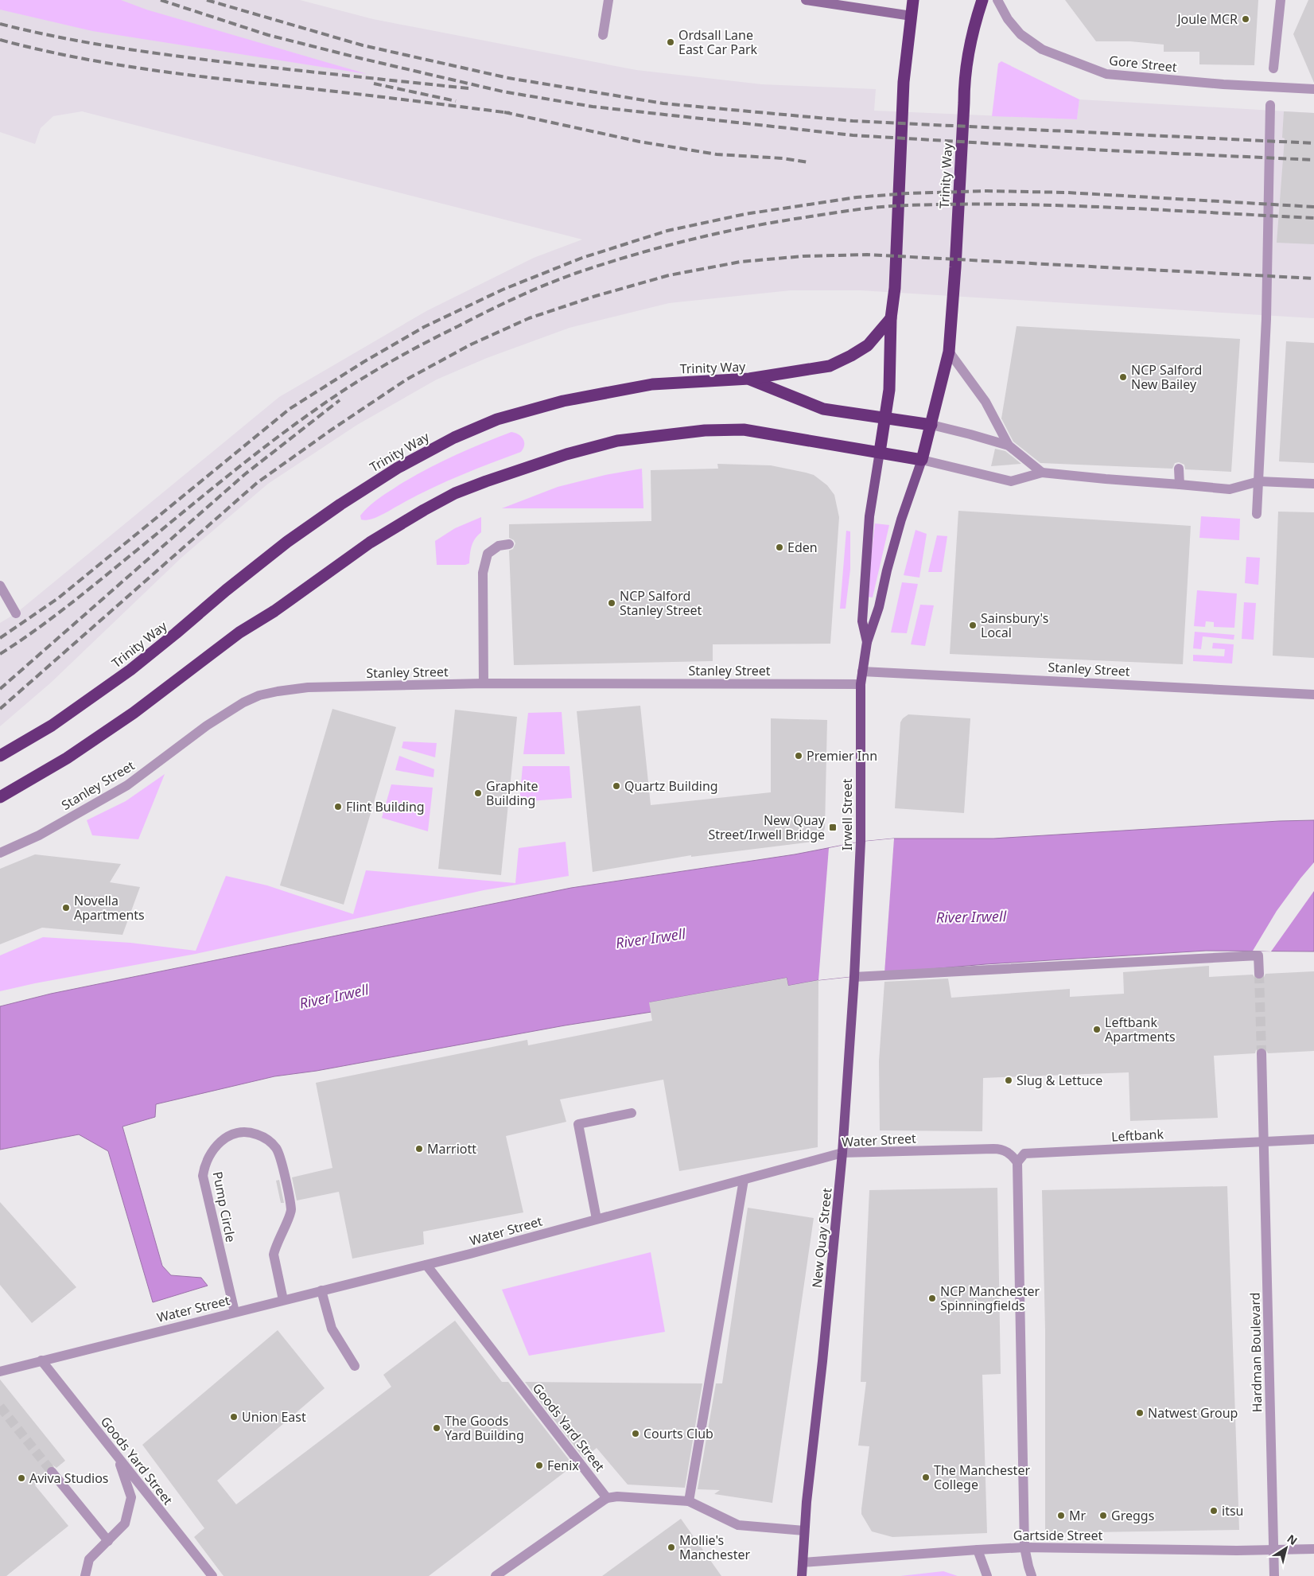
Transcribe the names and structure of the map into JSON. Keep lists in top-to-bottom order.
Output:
{
  "streets": {
    "highway": ["Trinity Way"],
    "main road": ["Irwell Street", "New Quay Street"],
    "street": [
      "Gore Street",
      "Stanley Street",
      "Leftbank",
      "Water Street",
      "Pump Circle",
      "Hardman Boulevard",
      "Goods Yard Street",
      "Gartside Street"
    ]
  },
  "crossings": [
    ["Trinity Way", "Irwell Street"],
    ["Stanley Street", "Irwell Street"],
    ["Irwell Street", "New Quay Street"],
    ["Leftbank", "Water Street"],
    ["Leftbank", "Hardman Boulevard"],
    ["Water Street", "Pump Circle"],
    ["Water Street", "New Quay Street"],
    ["Water Street", "Goods Yard Street"],
    ["New Quay Street", "Gartside Street"],
    ["Hardman Boulevard", "Gartside Street"]
  ],
  "water": ["River Irwell"],
  "places": {
    "other": [
      "Joule MCR",
      "Ordsall Lane East Car Park",
      "NCP Salford New Bailey",
      "Eden",
      "NCP Salford Stanley Street",
      "Sainsbury's Local",
      "Premier Inn",
      "Quartz Building",
      "Graphite Building",
      "Flint Building",
      "Novella Apartments",
      "Leftbank Apartments",
      "Slug & Lettuce",
      "Marriott",
      "NCP Manchester Spinningfields",
      "Natwest Group",
      "Union East",
      "The Goods Yard Building",
      "Courts Club",
      "Fenix",
      "The Manchester College",
      "Aviva Studios",
      "itsu",
      "Mr",
      "Greggs",
      "Mollie's Manchester"
    ],
    "transit": ["New Quay Street/Irwell Bridge"]
  },
  "north": "top right"
}
